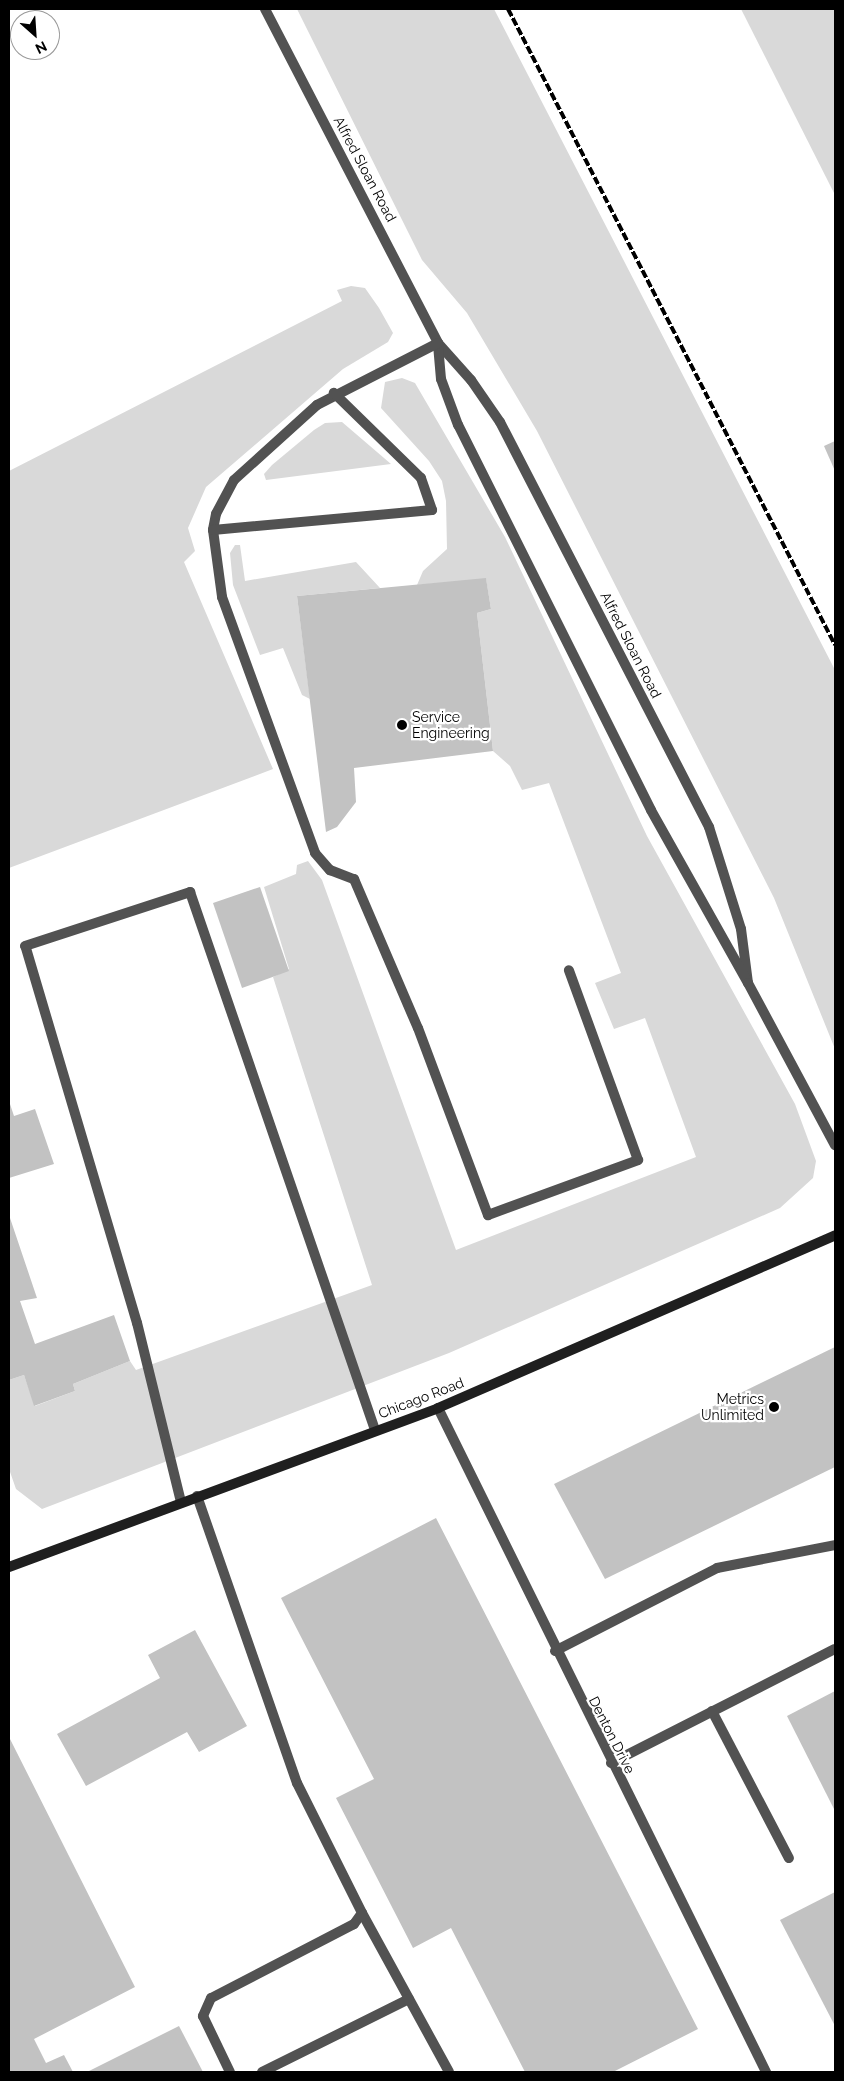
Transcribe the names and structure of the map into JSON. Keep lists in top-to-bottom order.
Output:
{
  "streets": {
    "main road": ["Chicago Road"],
    "street": ["Alfred Sloan Road", "Denton Drive"]
  },
  "crossings": [
    ["Chicago Road", "Denton Drive"]
  ],
  "places": ["Service Engineering", "Metrics Unlimited"],
  "north": "bottom right"
}
